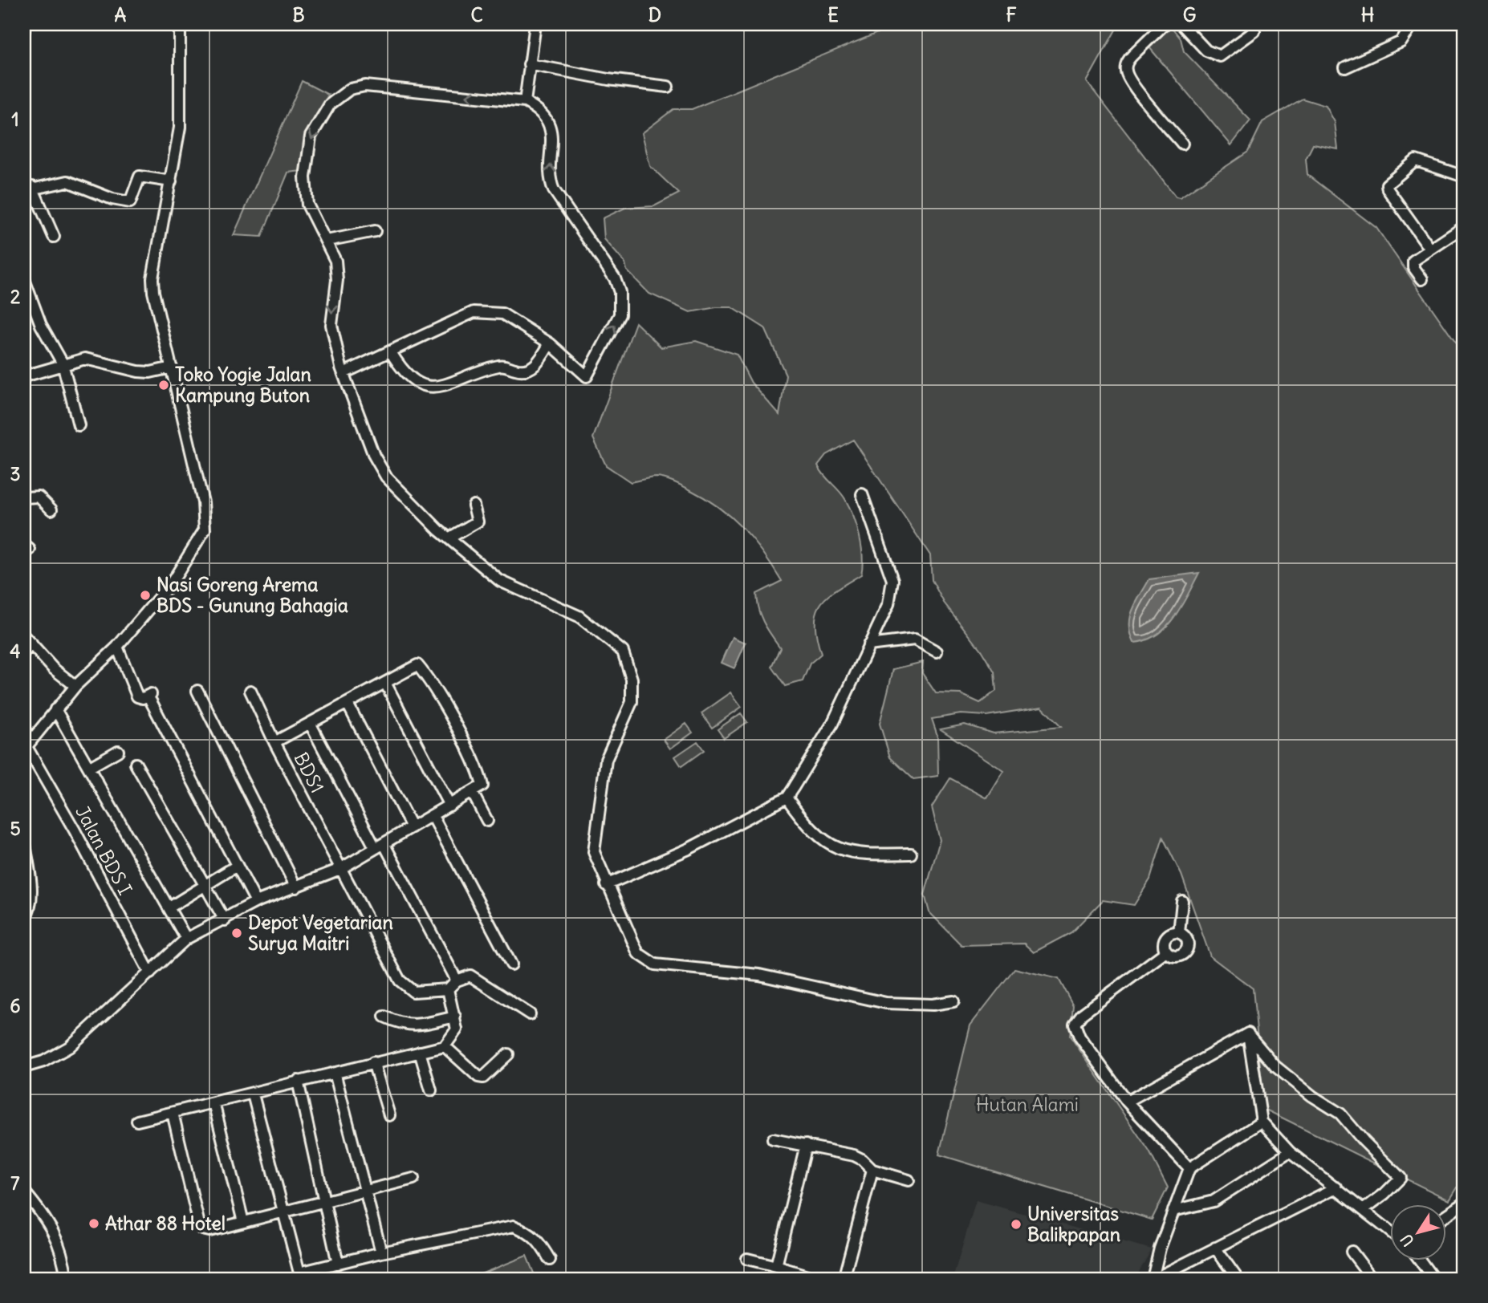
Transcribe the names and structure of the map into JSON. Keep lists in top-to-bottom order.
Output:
{
  "streets": {
    "street": ["BDS1", "Jalan BDS I"]
  },
  "parks": ["Hutan Alami"],
  "places": [
    "Toko Yogie Jalan Kampung Buton",
    "Nasi Goreng Arema BDS - Gunung Bahagia",
    "Depot Vegetarian Surya Maitri",
    "Athar 88 Hotel",
    "Universitas Balikpapan"
  ],
  "north": "bottom left",
  "grid": {
    "columns": [
      "A",
      "B",
      "C",
      "D",
      "E",
      "F",
      "G",
      "H"
    ],
    "rows": [
      "1",
      "2",
      "3",
      "4",
      "5",
      "6",
      "7"
    ]
  }
}
